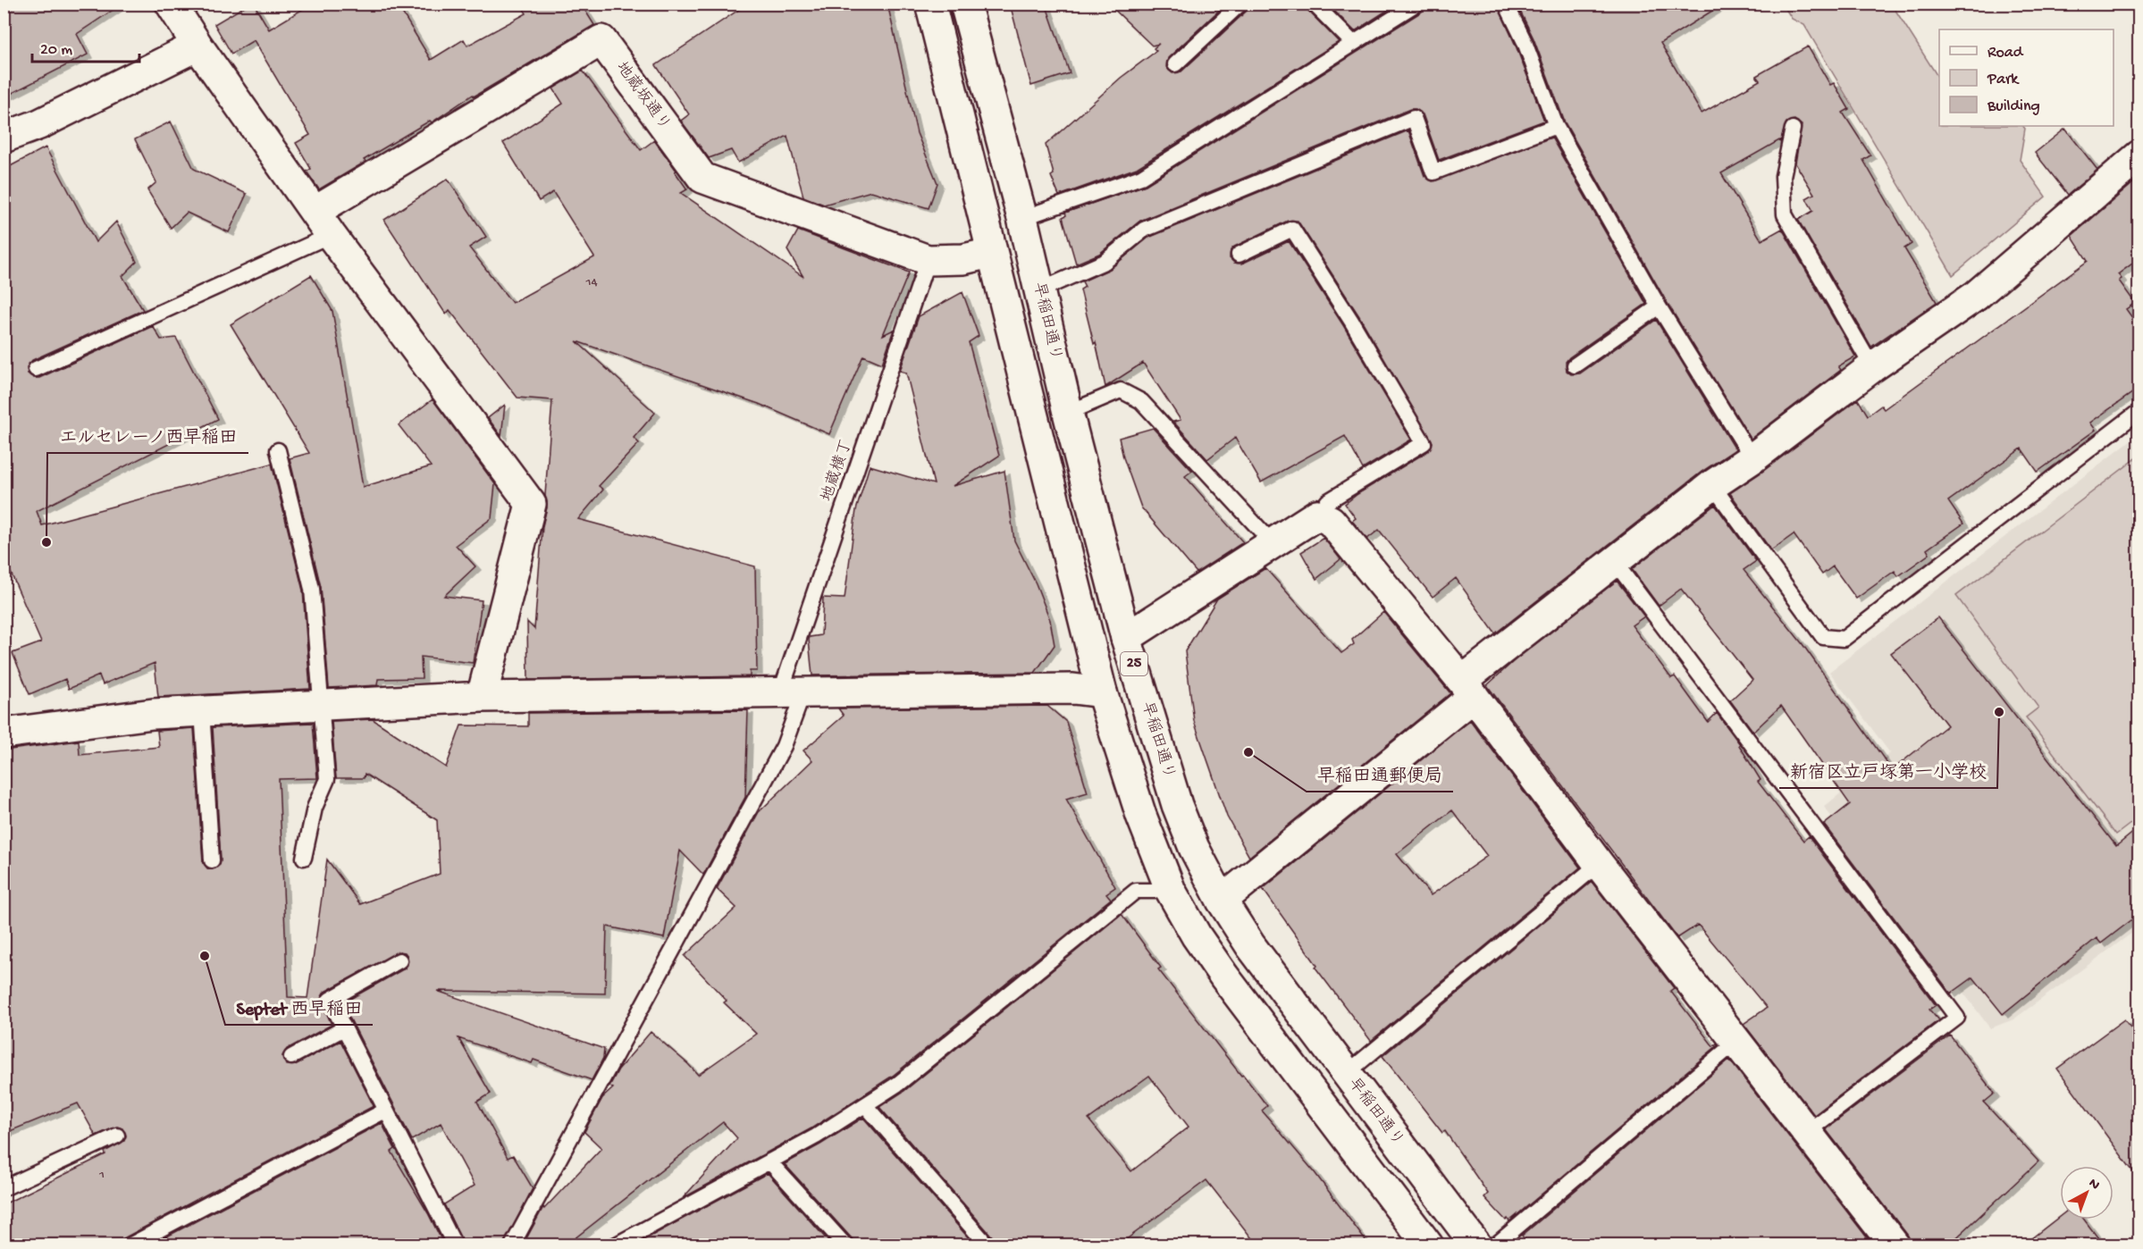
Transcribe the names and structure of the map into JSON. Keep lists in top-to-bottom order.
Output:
{
  "streets": {
    "street": ["地蔵坂通り", "早稲田通り", "25"],
    "lane": ["地蔵横丁"]
  },
  "crossings": [
    ["地蔵坂通り", "地蔵横丁"],
    ["地蔵坂通り", "25"]
  ],
  "places": [
    "エルセレーノ西早稲田",
    "新宿区立戸塚第一小学校",
    "早稲田通郵便局",
    "Septet 西早稲田"
  ],
  "house_numbers": ["14", "1"],
  "legend": ["Road", "Park", "Building"],
  "scale_bar": "20 m",
  "north": "top right"
}
